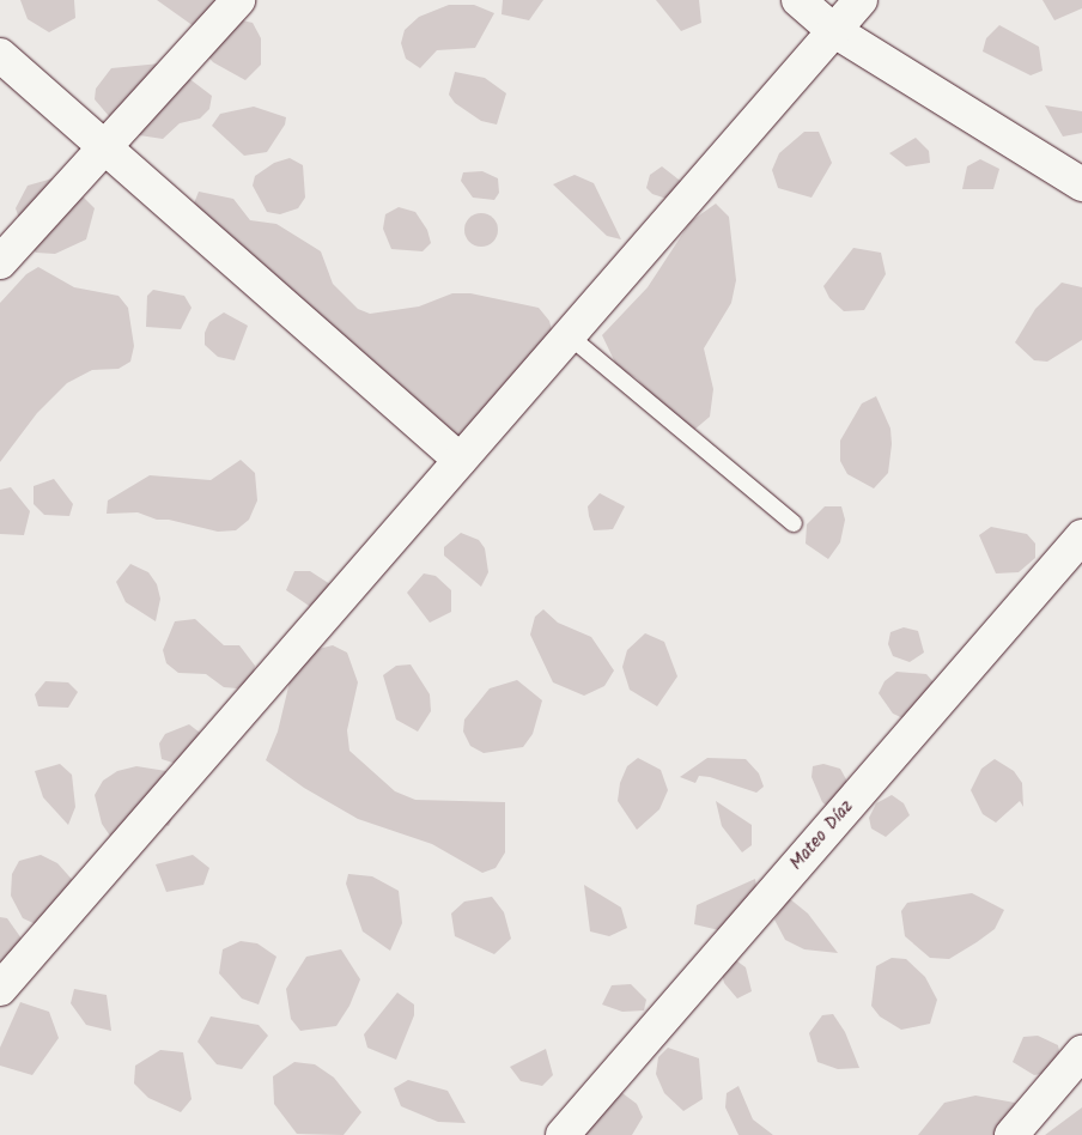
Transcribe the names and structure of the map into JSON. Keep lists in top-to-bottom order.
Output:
{
  "streets": {
    "street": ["Mateo Díaz"]
  }
}
